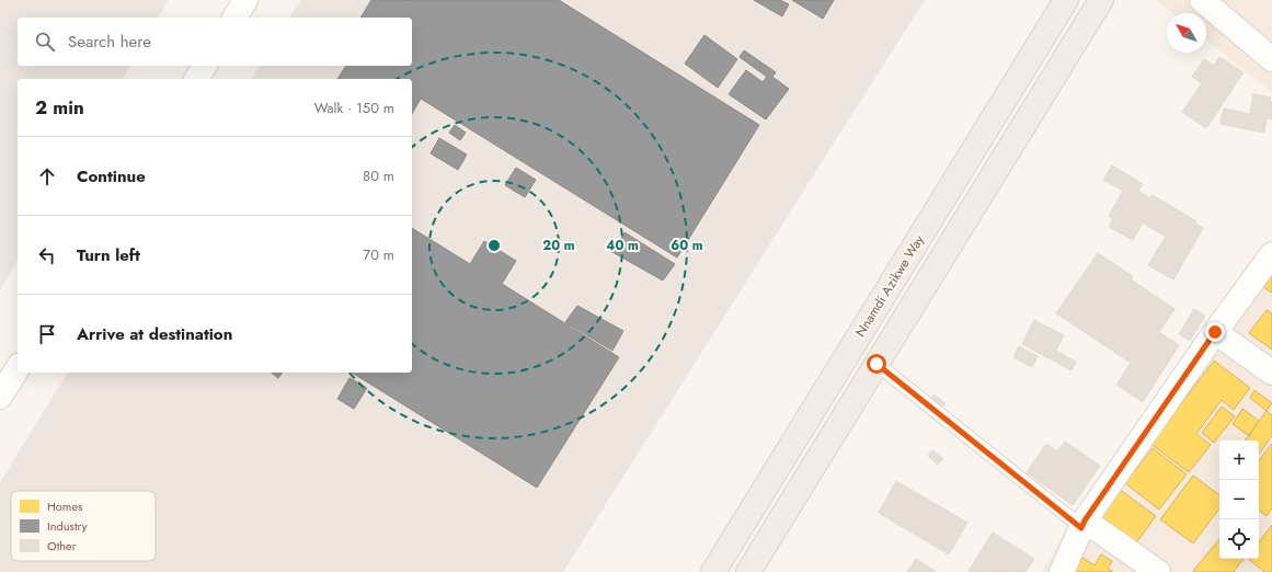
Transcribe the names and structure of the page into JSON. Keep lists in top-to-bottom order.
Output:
{
  "streets": {
    "highway": ["Nnamdi Azikwe Way"]
  },
  "legend": ["Homes", "Industry", "Other"],
  "north": "top left",
  "page": {
    "search": "Search here",
    "heading": ["2 min", "Walk · 150 m"],
    "list": [
      ["Continue", "80 m"],
      ["Turn left", "70 m"],
      "Arrive at destination"
    ],
    "map_buttons": ["+", "−"]
  },
  "rings": ["20 m", "40 m", "60 m"]
}
